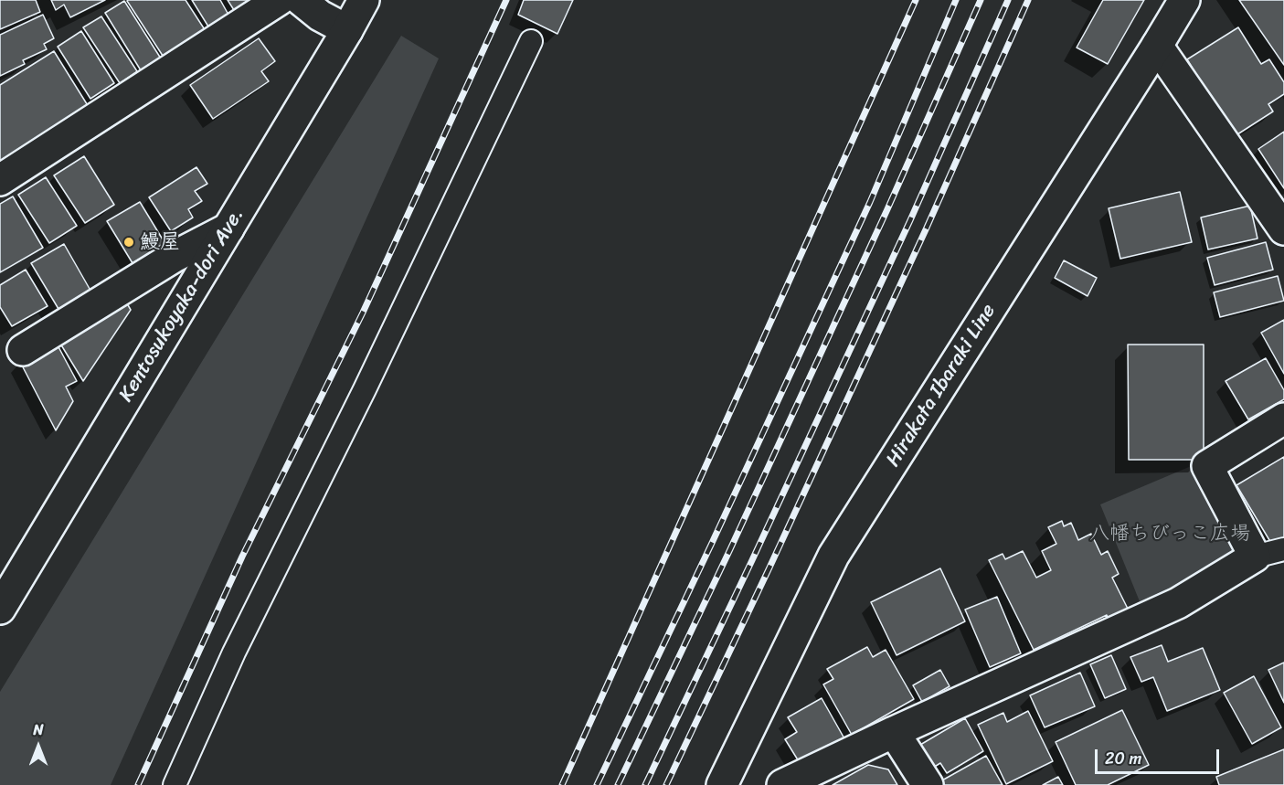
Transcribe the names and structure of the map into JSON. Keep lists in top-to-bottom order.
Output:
{
  "streets": {
    "street": ["Kentosukoyaka-dori Ave.", "Hirakata Ibaraki Line"]
  },
  "parks": ["八幡ちびっこ広場"],
  "places": ["鰻屋"],
  "scale_bar": "20 m",
  "north": "top"
}
